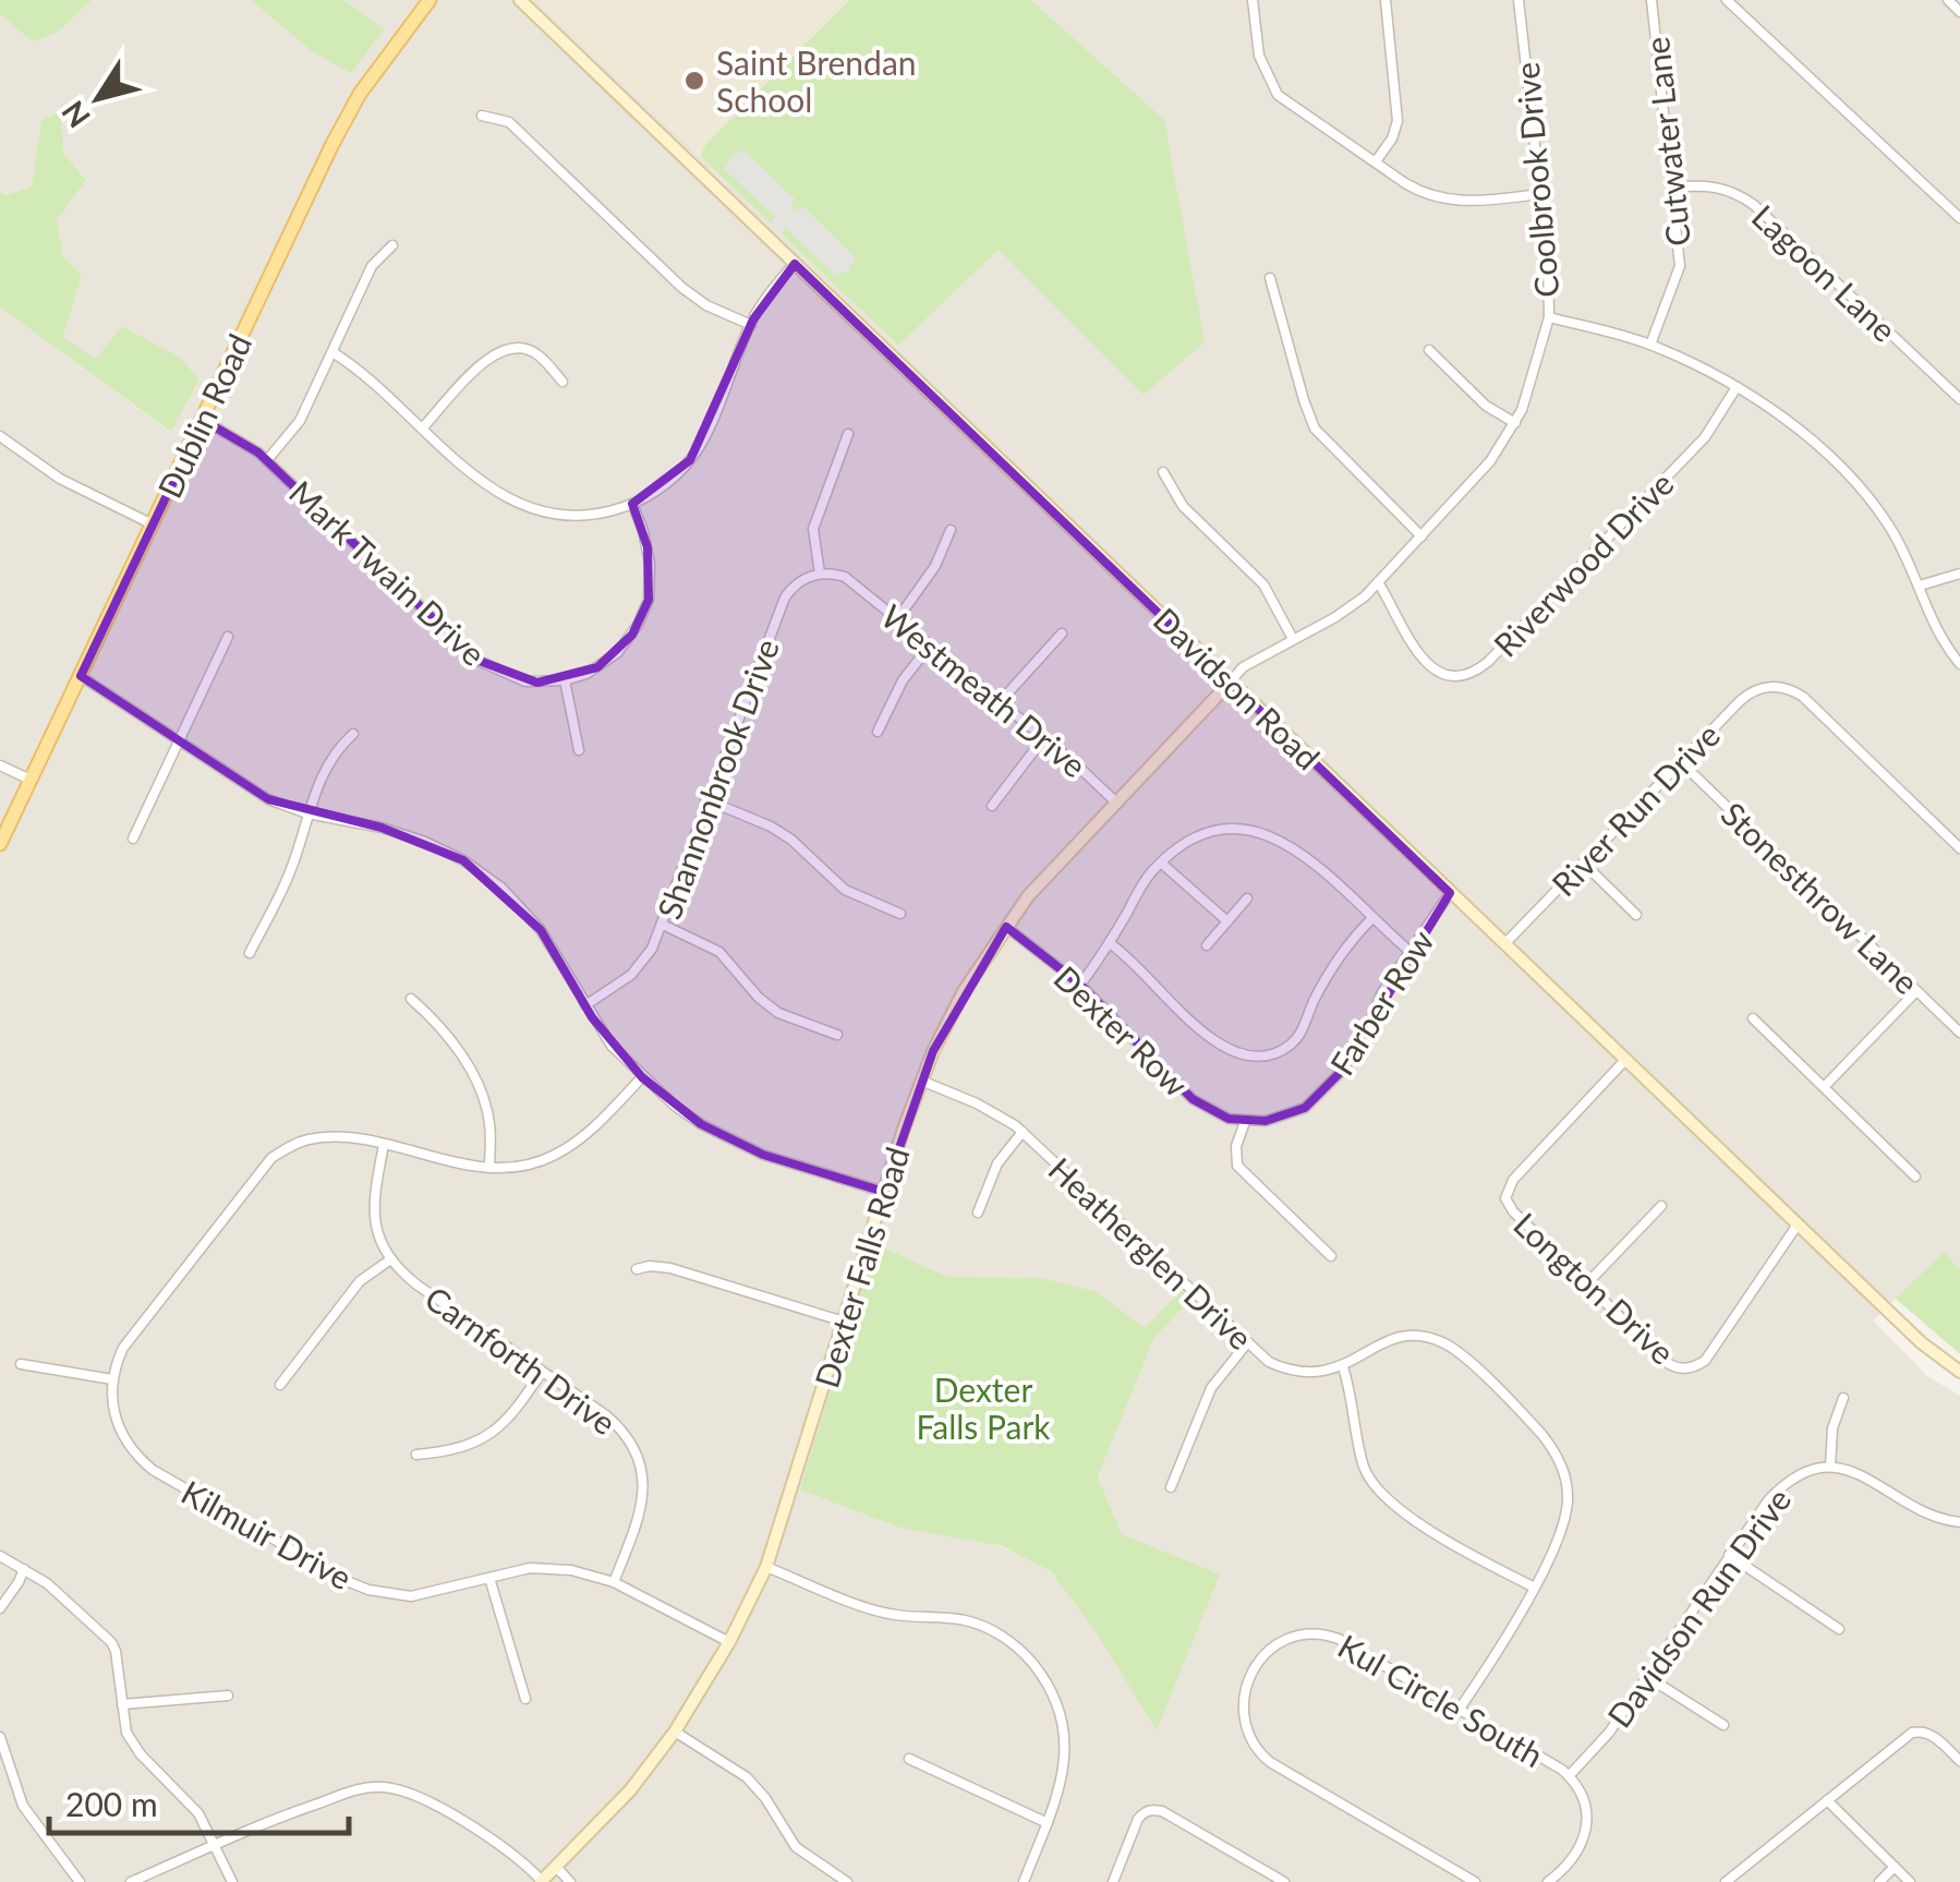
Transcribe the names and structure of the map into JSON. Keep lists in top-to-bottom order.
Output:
{
  "streets": {
    "main road": ["Dublin Road", "Davidson Road", "Dexter Falls Road"],
    "street": [
      "Cutwater Lane",
      "Coolbrook Drive",
      "Lagoon Lane",
      "Riverwood Drive",
      "Mark Twain Drive",
      "Westmeath Drive",
      "Shannonbrook Drive",
      "River Run Drive",
      "Stonesthrow Lane",
      "Farber Row",
      "Dexter Row",
      "Heatherglen Drive",
      "Longton Drive",
      "Carnforth Drive",
      "Kilmuir Drive",
      "Davidson Run Drive",
      "Kul Circle South"
    ]
  },
  "crossings": [
    ["Cutwater Lane", "Lagoon Lane"],
    ["Coolbrook Drive", "Riverwood Drive"],
    ["Coolbrook Drive", "Davidson Road"],
    ["Coolbrook Drive", "Dexter Falls Road"],
    ["Dublin Road", "Mark Twain Drive"],
    ["Davidson Road", "River Run Drive"],
    ["Davidson Road", "Farber Row"],
    ["Davidson Road", "Dexter Falls Road"],
    ["Davidson Road", "Longton Drive"],
    ["Westmeath Drive", "Shannonbrook Drive"],
    ["Westmeath Drive", "Dexter Falls Road"],
    ["River Run Drive", "Stonesthrow Lane"],
    ["Farber Row", "Dexter Row"],
    ["Dexter Row", "Dexter Falls Road"],
    ["Heatherglen Drive", "Dexter Falls Road"],
    ["Dexter Falls Road", "Kilmuir Drive"],
    ["Carnforth Drive", "Kilmuir Drive"],
    ["Davidson Run Drive", "Kul Circle South"]
  ],
  "parks": ["Dexter Falls Park"],
  "places": ["Saint Brendan School"],
  "scale_bar": "200 m",
  "north": "bottom left"
}
